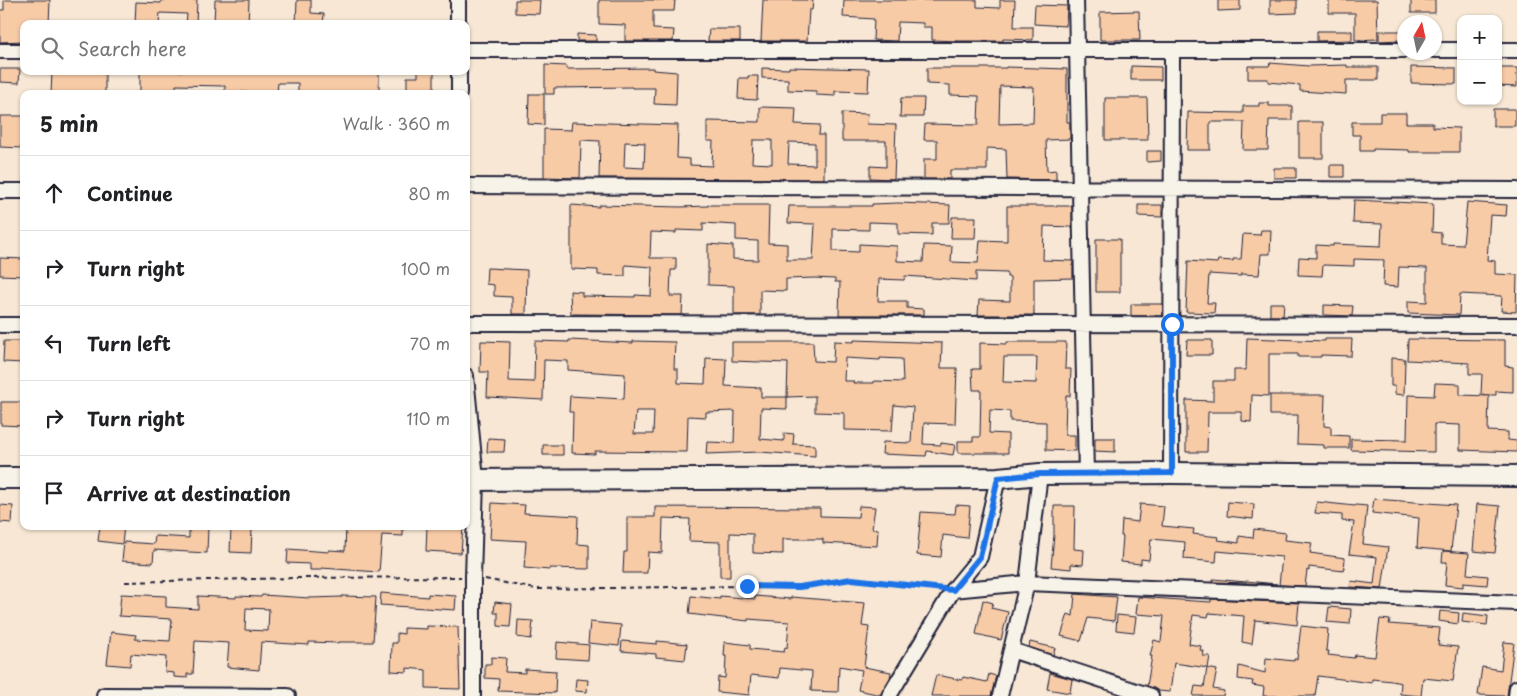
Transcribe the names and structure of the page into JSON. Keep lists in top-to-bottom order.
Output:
{
  "north": "top",
  "page": {
    "map_buttons": ["+", "−"],
    "search": "Search here",
    "heading": ["5 min", "Walk · 360 m"],
    "list": [
      ["Continue", "80 m"],
      ["Turn right", "100 m"],
      ["Turn left", "70 m"],
      ["Turn right", "110 m"],
      "Arrive at destination"
    ]
  }
}
